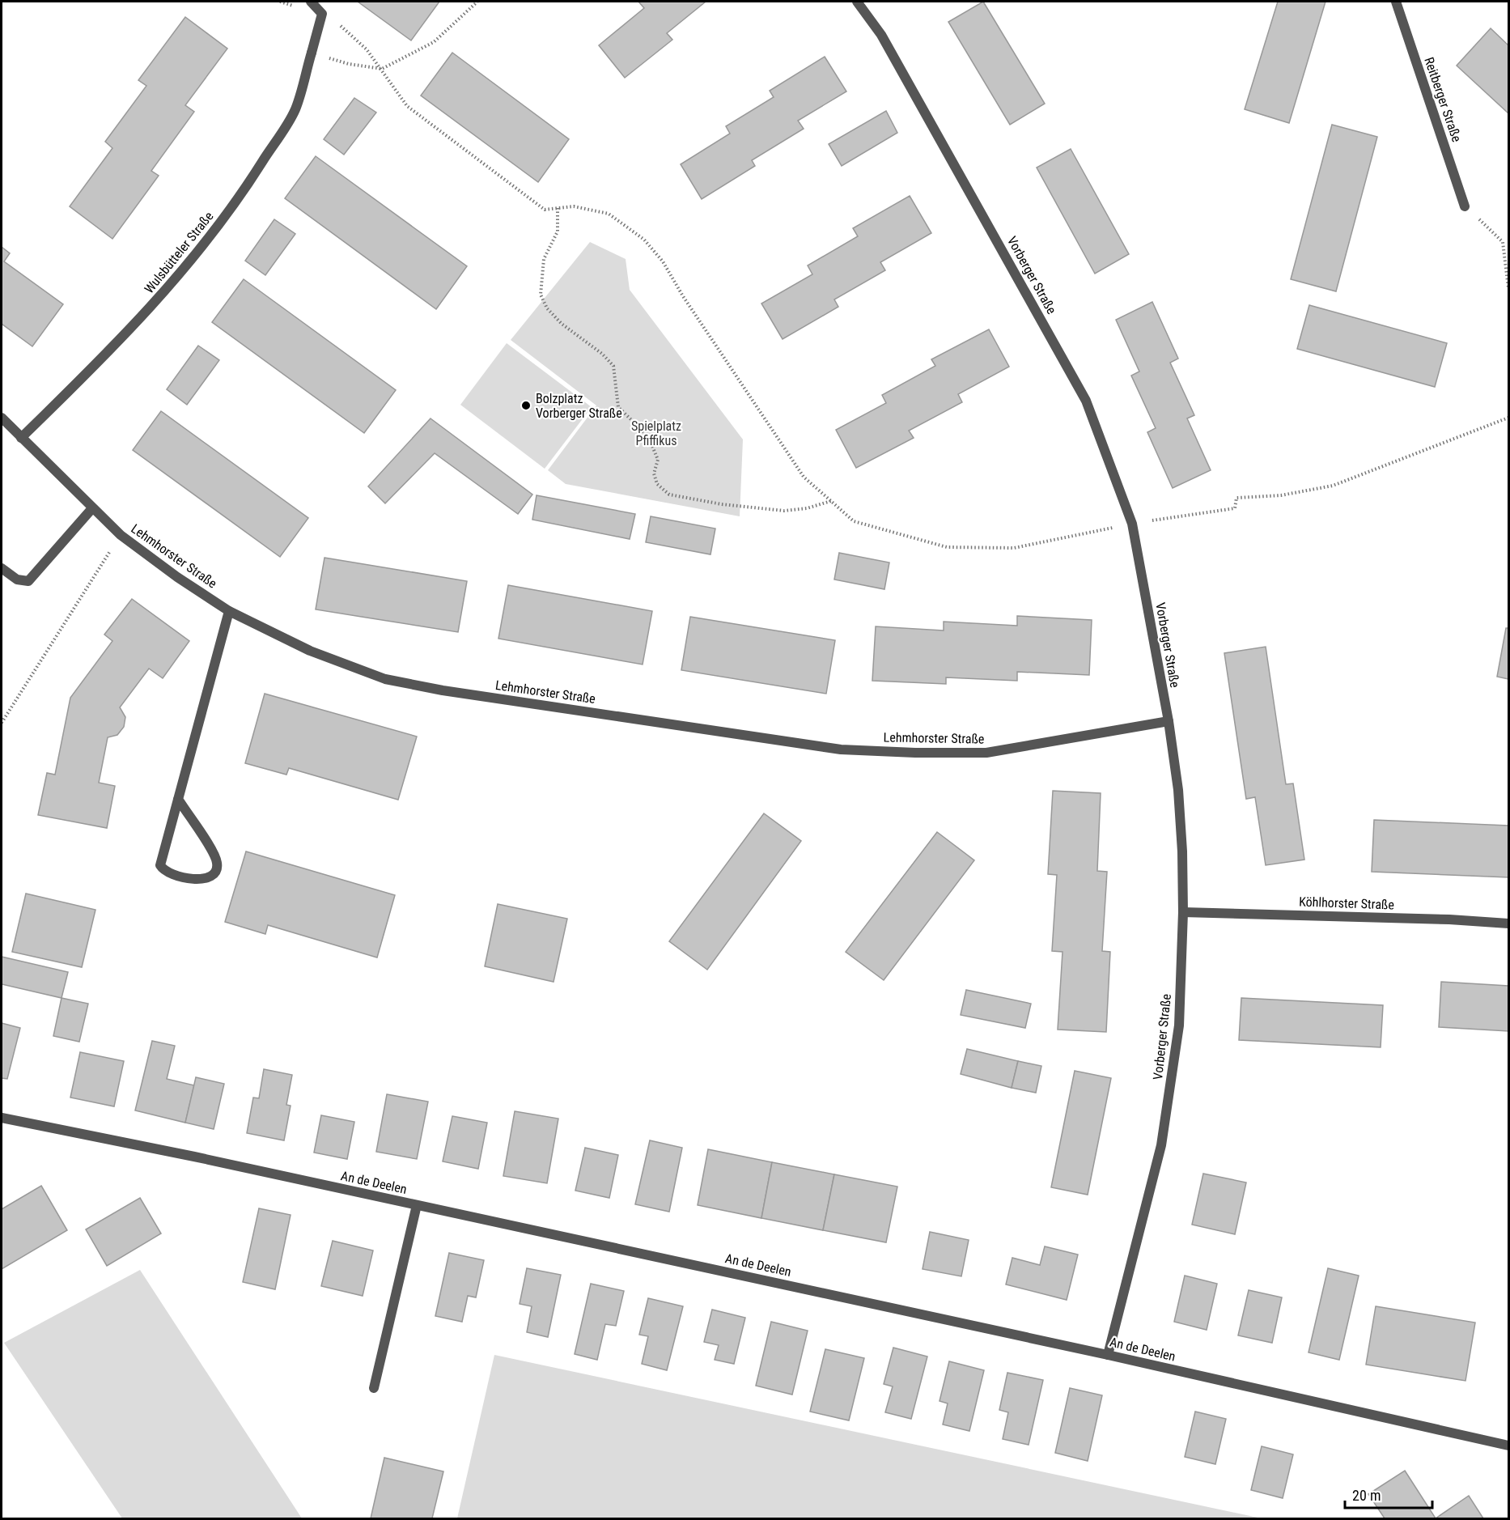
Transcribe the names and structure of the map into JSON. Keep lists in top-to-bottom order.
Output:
{
  "streets": {
    "street": [
      "Reitberger Straße",
      "Wulsbütteler Straße",
      "Vorberger Straße",
      "Lehmhorster Straße",
      "Köhlhorster Straße",
      "An de Deelen"
    ]
  },
  "crossings": [
    ["Wulsbütteler Straße", "Lehmhorster Straße"],
    ["Vorberger Straße", "Lehmhorster Straße"],
    ["Vorberger Straße", "Köhlhorster Straße"],
    ["Vorberger Straße", "An de Deelen"]
  ],
  "parks": ["Spielplatz Pfiffikus"],
  "places": ["Bolzplatz Vorberger Straße"],
  "scale_bar": "20 m"
}
